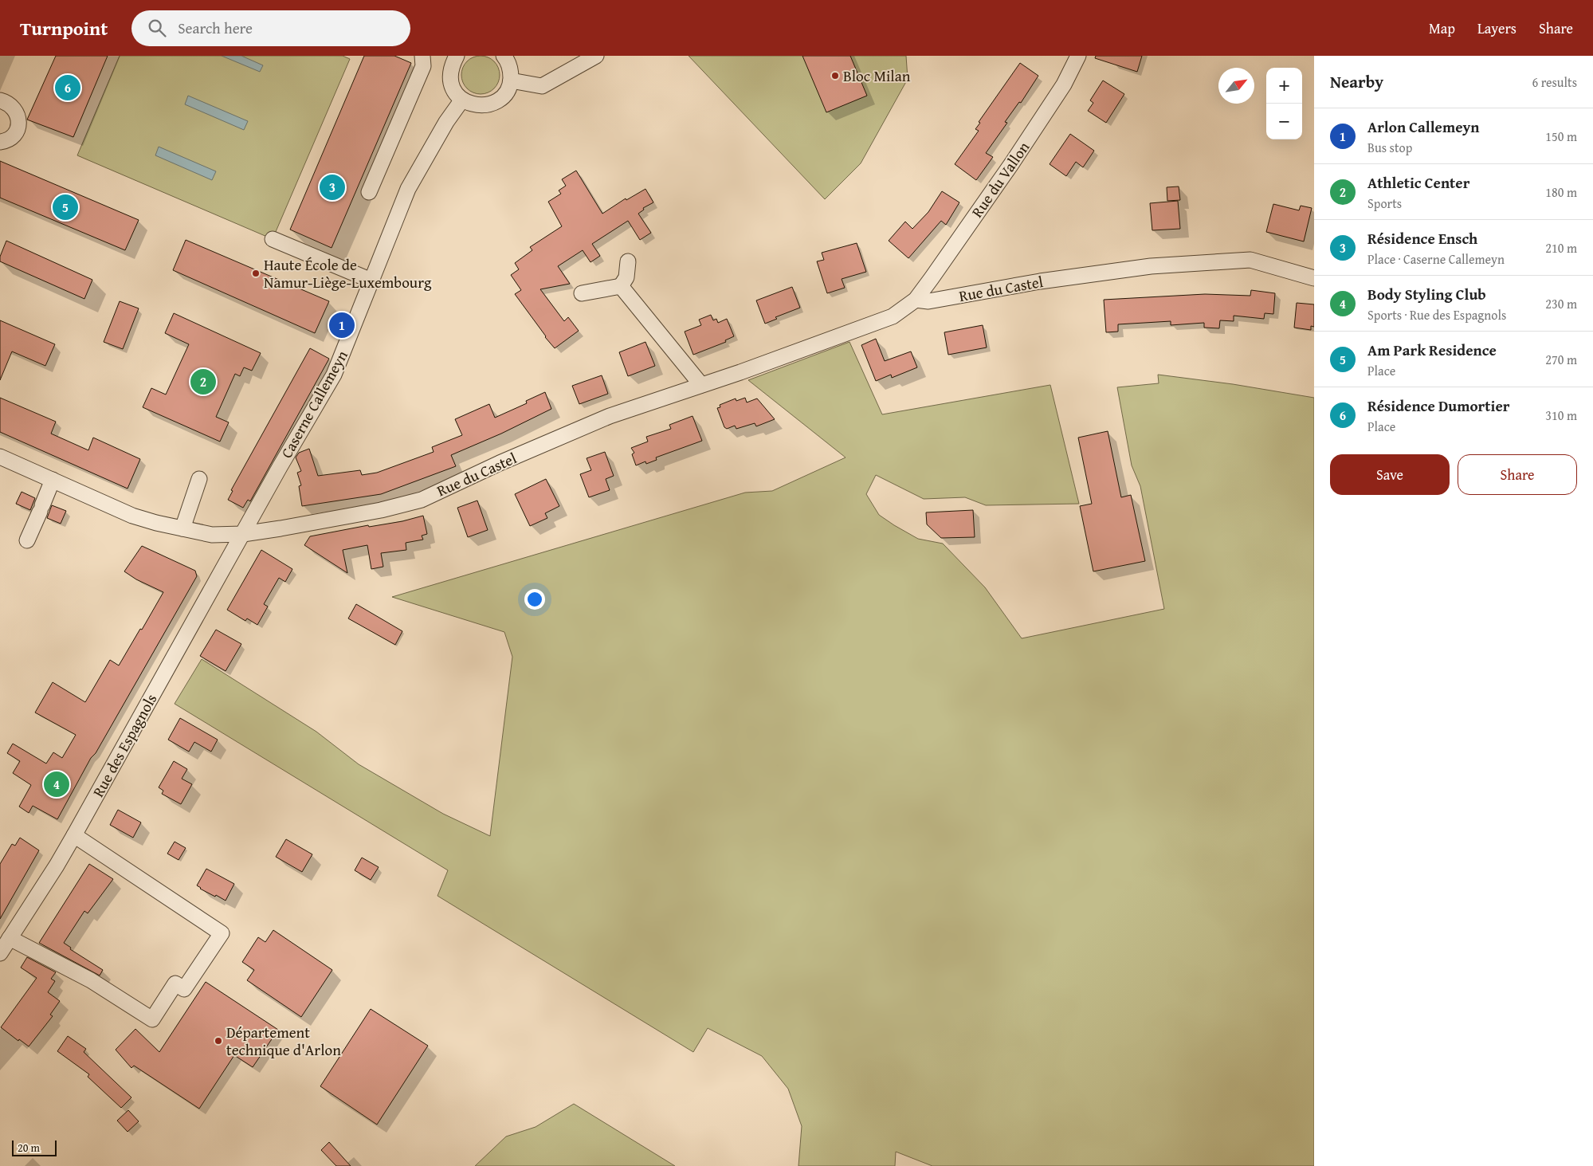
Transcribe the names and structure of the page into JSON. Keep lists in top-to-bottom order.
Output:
{
  "streets": {
    "street": [
      "Rue du Vallon",
      "Rue du Castel",
      "Caserne Callemeyn",
      "Rue des Espagnols"
    ]
  },
  "crossings": [
    ["Rue du Vallon", "Rue du Castel"],
    ["Rue du Castel", "Caserne Callemeyn"],
    ["Rue du Castel", "Rue des Espagnols"],
    ["Caserne Callemeyn", "Rue des Espagnols"]
  ],
  "places": ["Bloc Milan", "Haute École de Namur-Liège-Luxembourg", "Département technique d'Arlon"],
  "scale_bar": "20 m",
  "north": "top right",
  "page": {
    "header": "Turnpoint",
    "search": "Search here",
    "nav": ["Map", "Layers", "Share"],
    "heading": ["Nearby", "6 results"],
    "map_buttons": ["+", "−"],
    "pins": [
      "6",
      "3",
      "5",
      "1",
      "2",
      "4"
    ],
    "list": [
      {
        "mark": "1",
        "name": "Arlon Callemeyn",
        "note": "Bus stop",
        "value": "150 m"
      },
      {
        "mark": "2",
        "name": "Athletic Center",
        "note": "Sports",
        "value": "180 m"
      },
      {
        "mark": "3",
        "name": "Résidence Ensch",
        "note": "Place · Caserne Callemeyn",
        "value": "210 m"
      },
      {
        "mark": "4",
        "name": "Body Styling Club",
        "note": "Sports · Rue des Espagnols",
        "value": "230 m"
      },
      {
        "mark": "5",
        "name": "Am Park Residence",
        "note": "Place",
        "value": "270 m"
      },
      {
        "mark": "6",
        "name": "Résidence Dumortier",
        "note": "Place",
        "value": "310 m"
      }
    ],
    "buttons": ["Save", "Share"],
    "scale": "20 m"
  }
}
